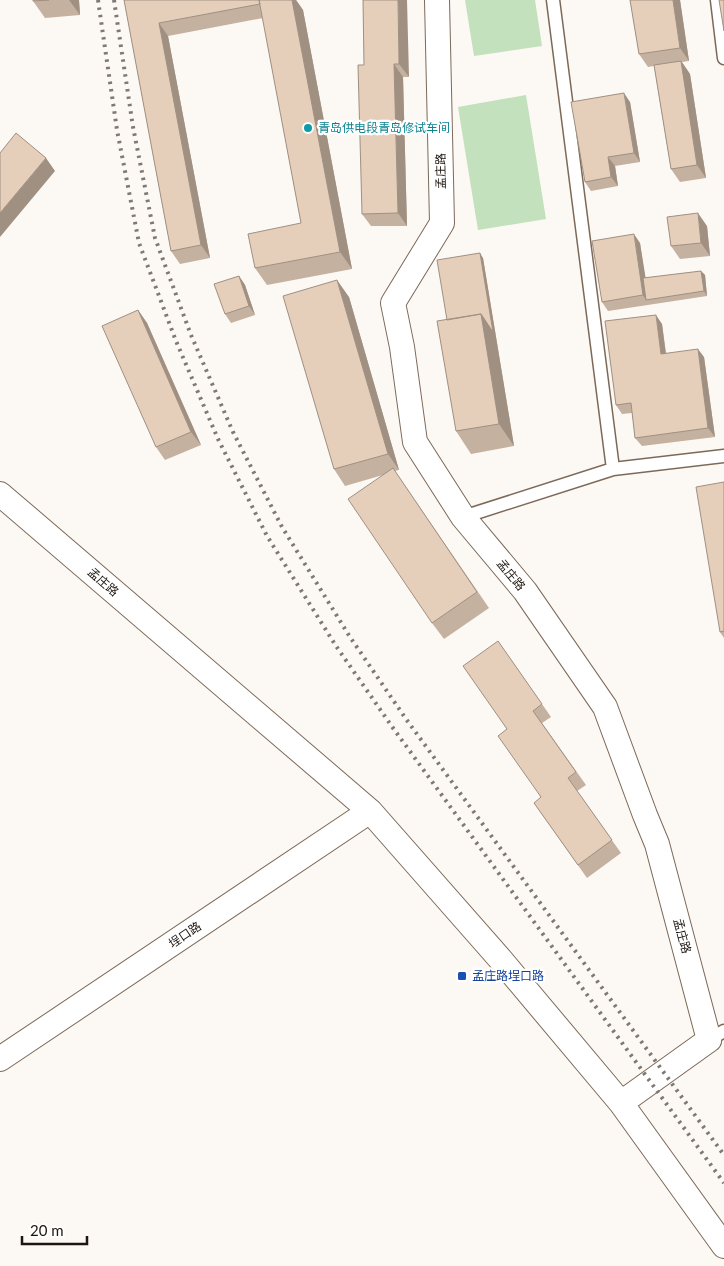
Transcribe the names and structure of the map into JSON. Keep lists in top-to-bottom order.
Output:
{
  "streets": {
    "street": ["孟庄路", "埕口路"]
  },
  "crossings": [
    ["孟庄路", "埕口路"]
  ],
  "places": {
    "other": ["青岛供电段青岛修试车间"],
    "transit": ["孟庄路埕口路"]
  },
  "scale_bar": "20 m"
}
